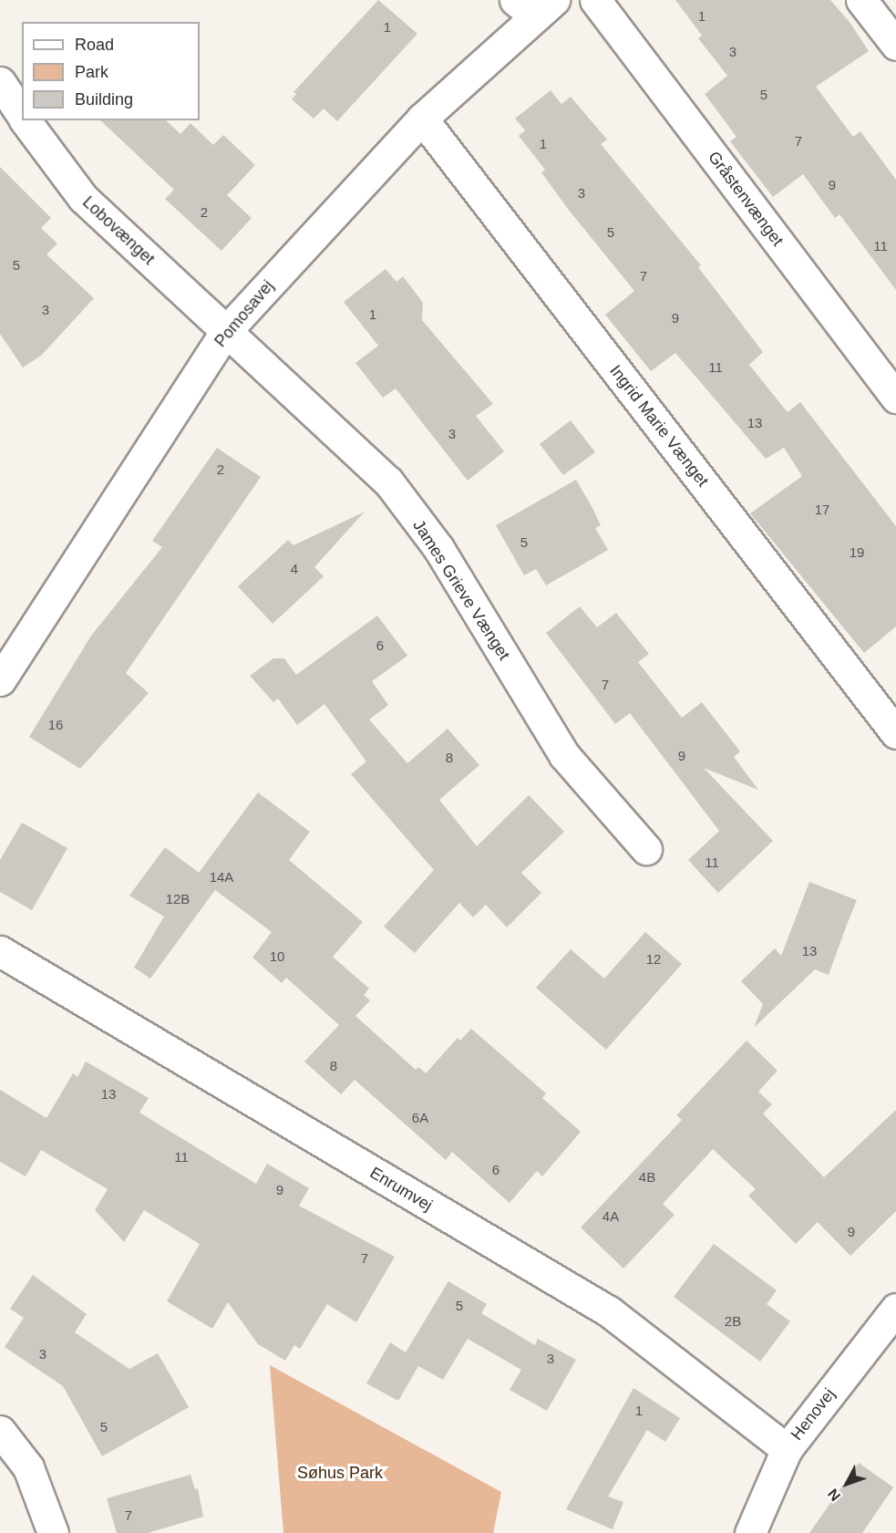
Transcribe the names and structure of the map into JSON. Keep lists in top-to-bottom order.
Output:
{
  "streets": {
    "street": [
      "Gråstenvænget",
      "Lobovænget",
      "Pomosavej",
      "Ingrid Marie Vænget",
      "James Grieve Vænget",
      "Enrumvej",
      "Henovej"
    ]
  },
  "crossings": [
    ["Lobovænget", "Pomosavej"],
    ["Lobovænget", "James Grieve Vænget"],
    ["Pomosavej", "Ingrid Marie Vænget"],
    ["Pomosavej", "James Grieve Vænget"],
    ["Enrumvej", "Henovej"]
  ],
  "parks": ["Søhus Park"],
  "house_numbers": [
    "1",
    "1",
    "3",
    "5",
    "7",
    "1",
    "9",
    "3",
    "2",
    "5",
    "11",
    "5",
    "7",
    "3",
    "1",
    "9",
    "11",
    "13",
    "3",
    "2",
    "17",
    "5",
    "19",
    "4",
    "6",
    "7",
    "16",
    "9",
    "8",
    "11",
    "14A",
    "12B",
    "13",
    "10",
    "12",
    "8",
    "13",
    "6A",
    "11",
    "6",
    "4B",
    "9",
    "4A",
    "9",
    "7",
    "5",
    "2B",
    "3",
    "3",
    "1",
    "5",
    "7"
  ],
  "legend": ["Road", "Park", "Building"],
  "north": "bottom left"
}
